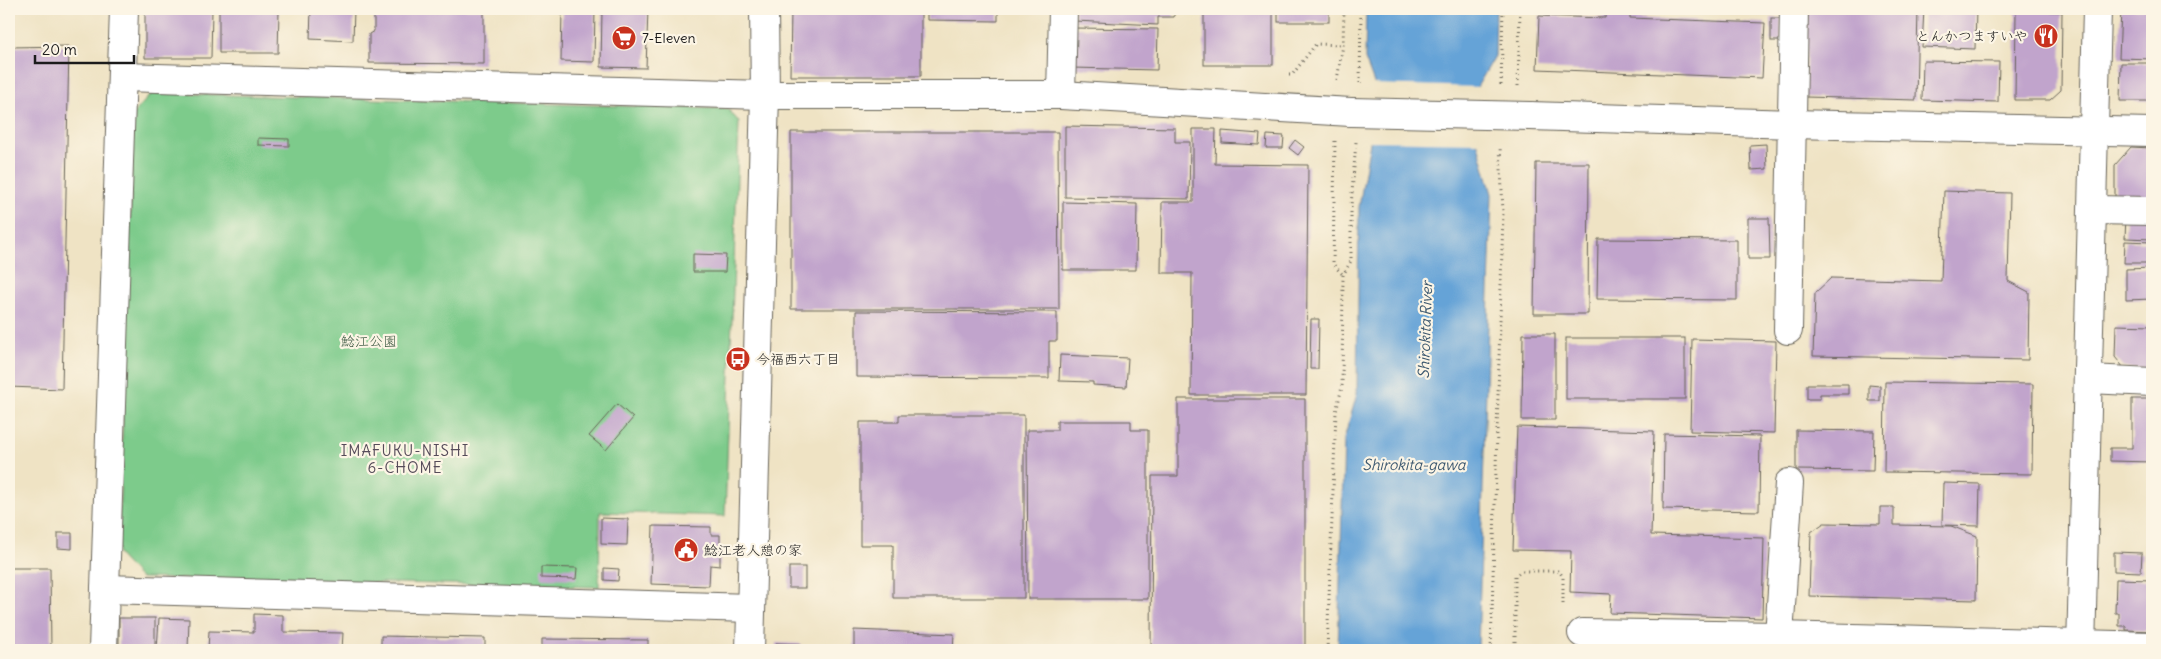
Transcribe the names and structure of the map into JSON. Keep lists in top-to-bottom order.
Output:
{
  "districts": ["IMAFUKU-NISHI 6-CHOME"],
  "water": ["Shirokita River", "Shirokita-gawa"],
  "parks": ["鯰江公園"],
  "places": {
    "restaurant": ["とんかつますいや"],
    "supermarket": ["7-Eleven"],
    "bus stop": ["今福西六丁目"],
    "public building": ["鯰江老人憩の家"]
  },
  "scale_bar": "20 m"
}
